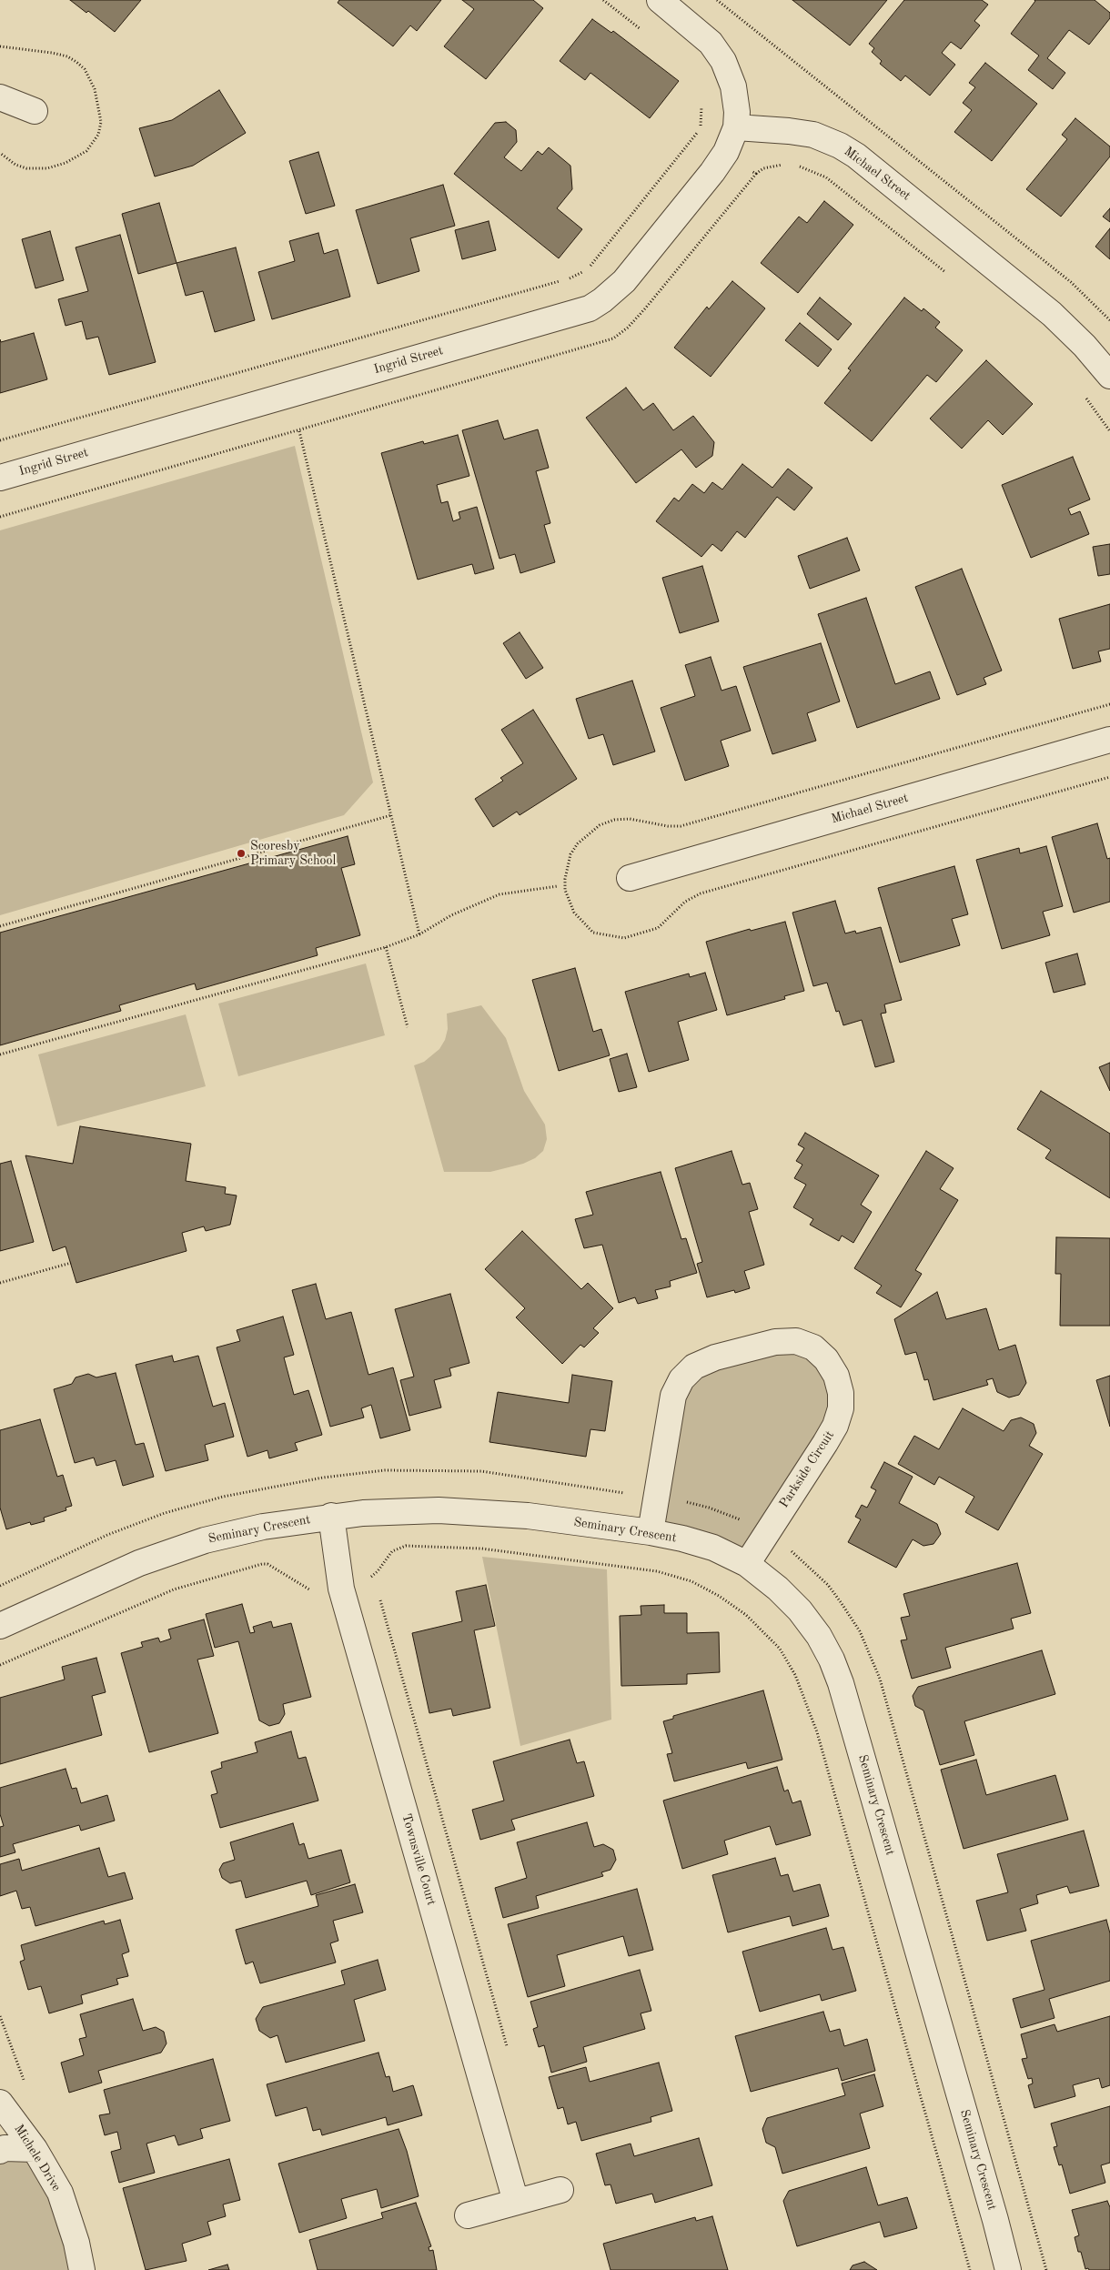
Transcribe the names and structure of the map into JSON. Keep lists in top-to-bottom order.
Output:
{
  "streets": {
    "street": [
      "Michael Street",
      "Ingrid Street",
      "Parkside Circuit",
      "Seminary Crescent",
      "Townsville Court",
      "Michele Drive"
    ]
  },
  "crossings": [
    ["Michael Street", "Ingrid Street"],
    ["Parkside Circuit", "Seminary Crescent"],
    ["Seminary Crescent", "Townsville Court"]
  ],
  "places": ["Scoresby Primary School"]
}
